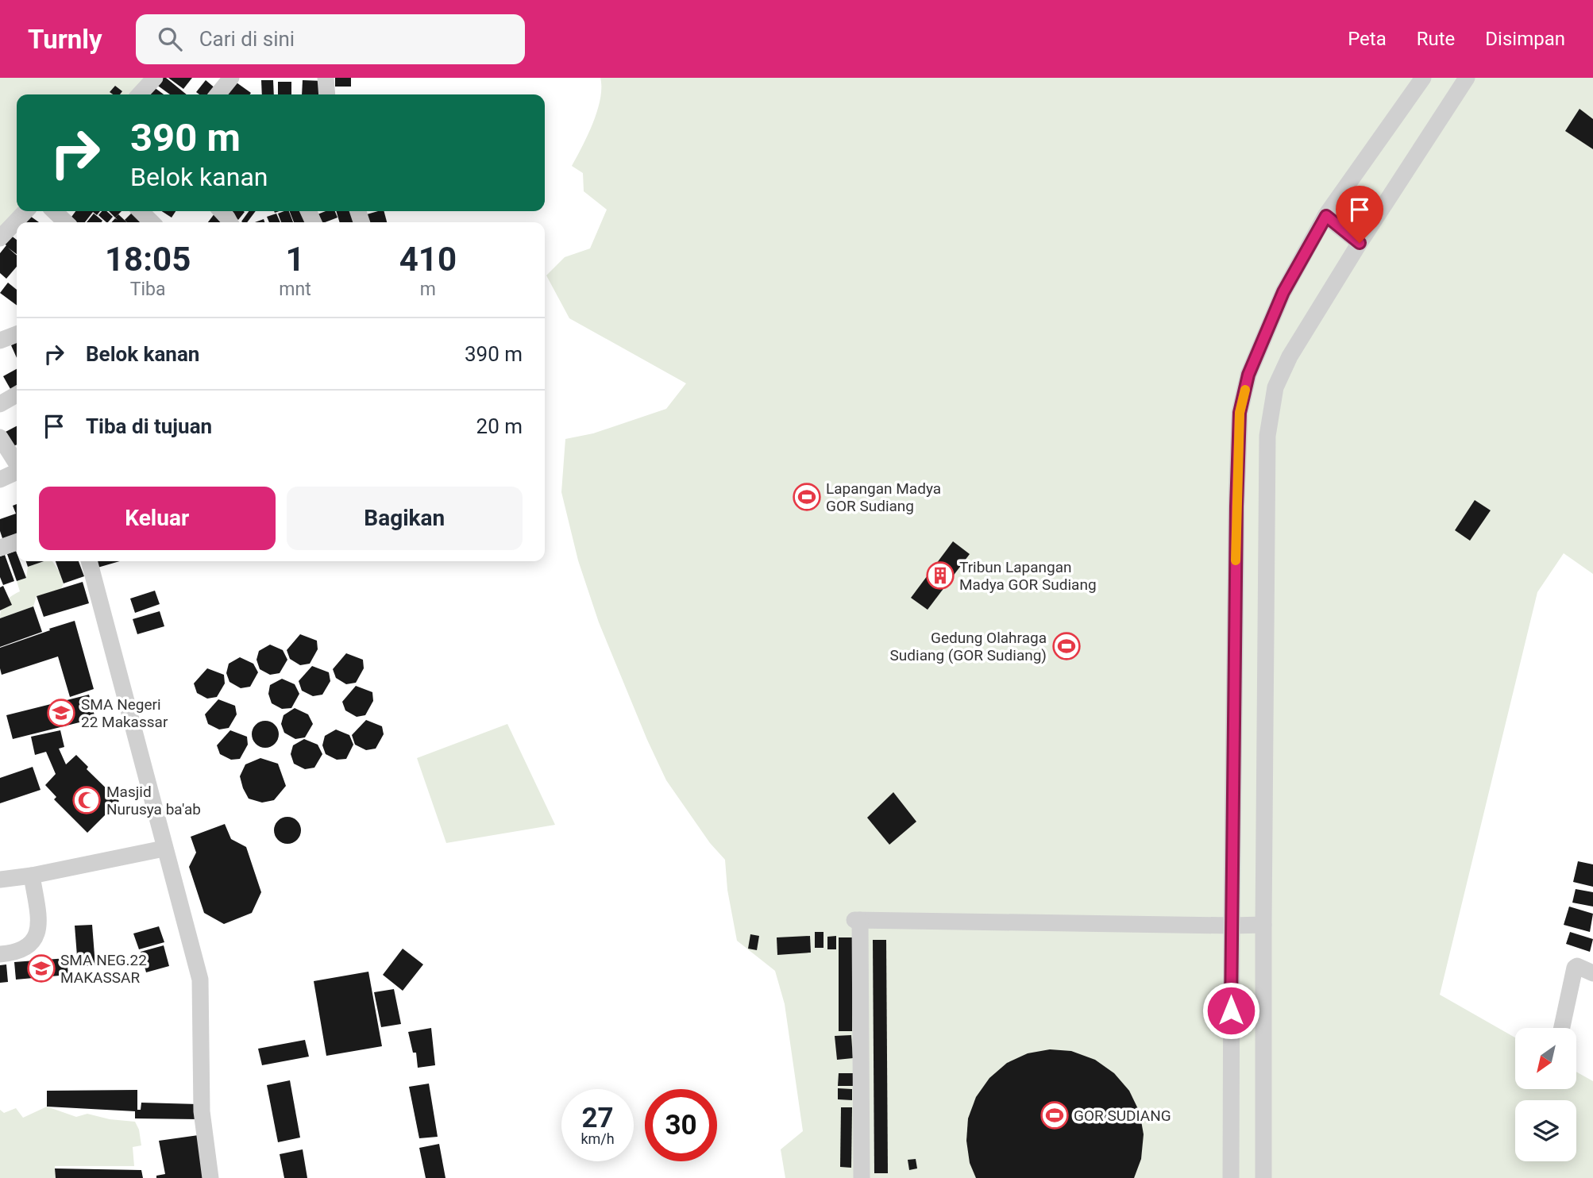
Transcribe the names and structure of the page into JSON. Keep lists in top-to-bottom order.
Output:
{
  "places": {
    "sports": ["Lapangan Madya GOR Sudiang", "Gedung Olahraga Sudiang (GOR Sudiang)", "GOR SUDIANG"],
    "building": ["Tribun Lapangan Madya GOR Sudiang"],
    "school or university": ["SMA Negeri 22 Makassar", "SMA NEG.22 MAKASSAR"],
    "mosque": ["Masjid Nurusya ba'ab"]
  },
  "north": "bottom left",
  "page": {
    "header": "Turnly",
    "search": "Cari di sini",
    "nav": ["Peta", "Rute", "Disimpan"],
    "turn": ["390 m", "Belok kanan"],
    "eta": [
      "18:05",
      "Tiba",
      "1",
      "mnt",
      "410",
      "m"
    ],
    "list": [
      {
        "name": "Belok kanan",
        "value": "390 m"
      },
      {
        "name": "Tiba di tujuan",
        "value": "20 m"
      }
    ],
    "buttons": ["Keluar", "Bagikan"],
    "speed": "27 km/h",
    "limit": "30"
  }
}
